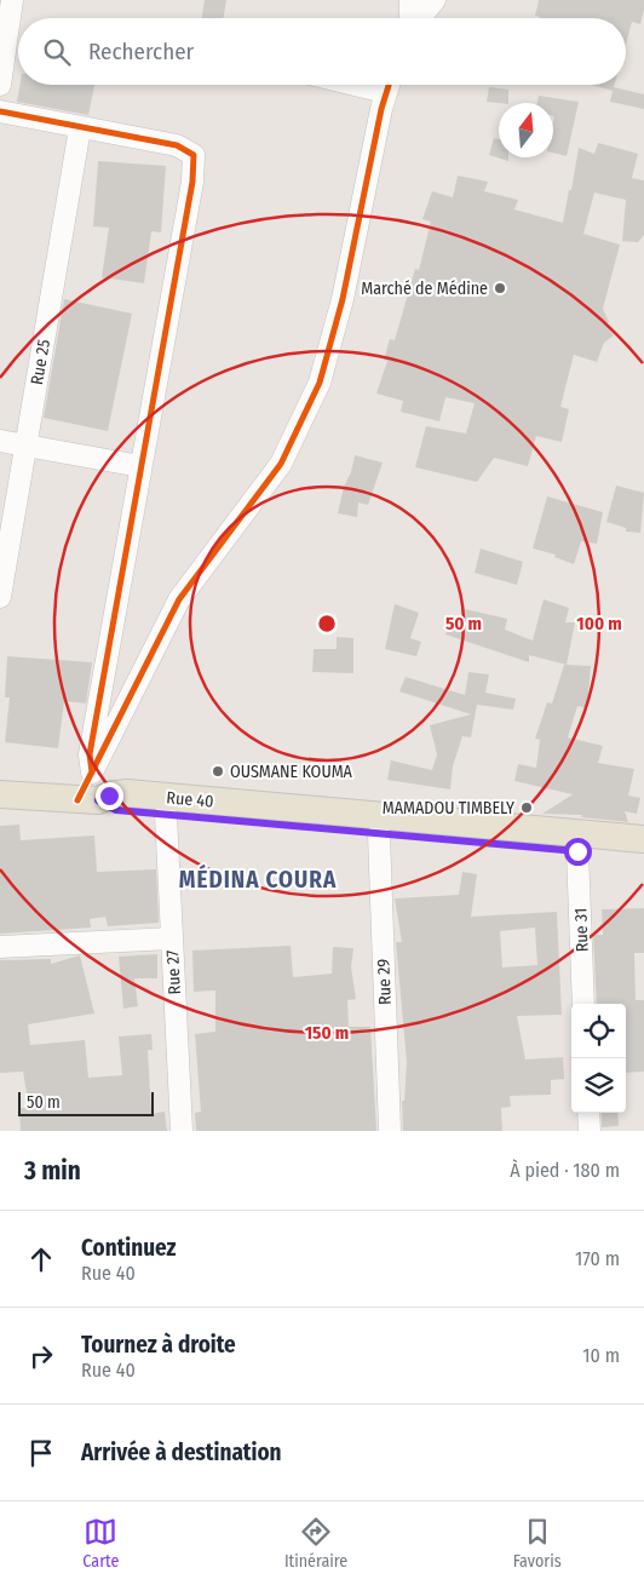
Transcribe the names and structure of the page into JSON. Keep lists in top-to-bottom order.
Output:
{
  "streets": {
    "main road": ["Rue 40"],
    "street": [
      "Rue 25",
      "Rue 31",
      "Rue 27",
      "Rue 29"
    ]
  },
  "crossings": [
    ["Rue 40", "Rue 31"],
    ["Rue 40", "Rue 27"],
    ["Rue 40", "Rue 29"]
  ],
  "districts": ["MÉDINA COURA"],
  "places": ["Marché de Médine", "OUSMANE KOUMA", "MAMADOU TIMBELY"],
  "scale_bar": "50 m",
  "north": "top",
  "page": {
    "search": "Rechercher",
    "scale": "50 m",
    "heading": ["3 min", "À pied · 180 m"],
    "list": [
      ["Continuez", "Rue 40", "170 m"],
      ["Tournez à droite", "Rue 40", "10 m"],
      "Arrivée à destination"
    ],
    "nav": ["Carte", "Itinéraire", "Favoris"]
  },
  "rings": ["50 m", "100 m", "150 m"]
}
